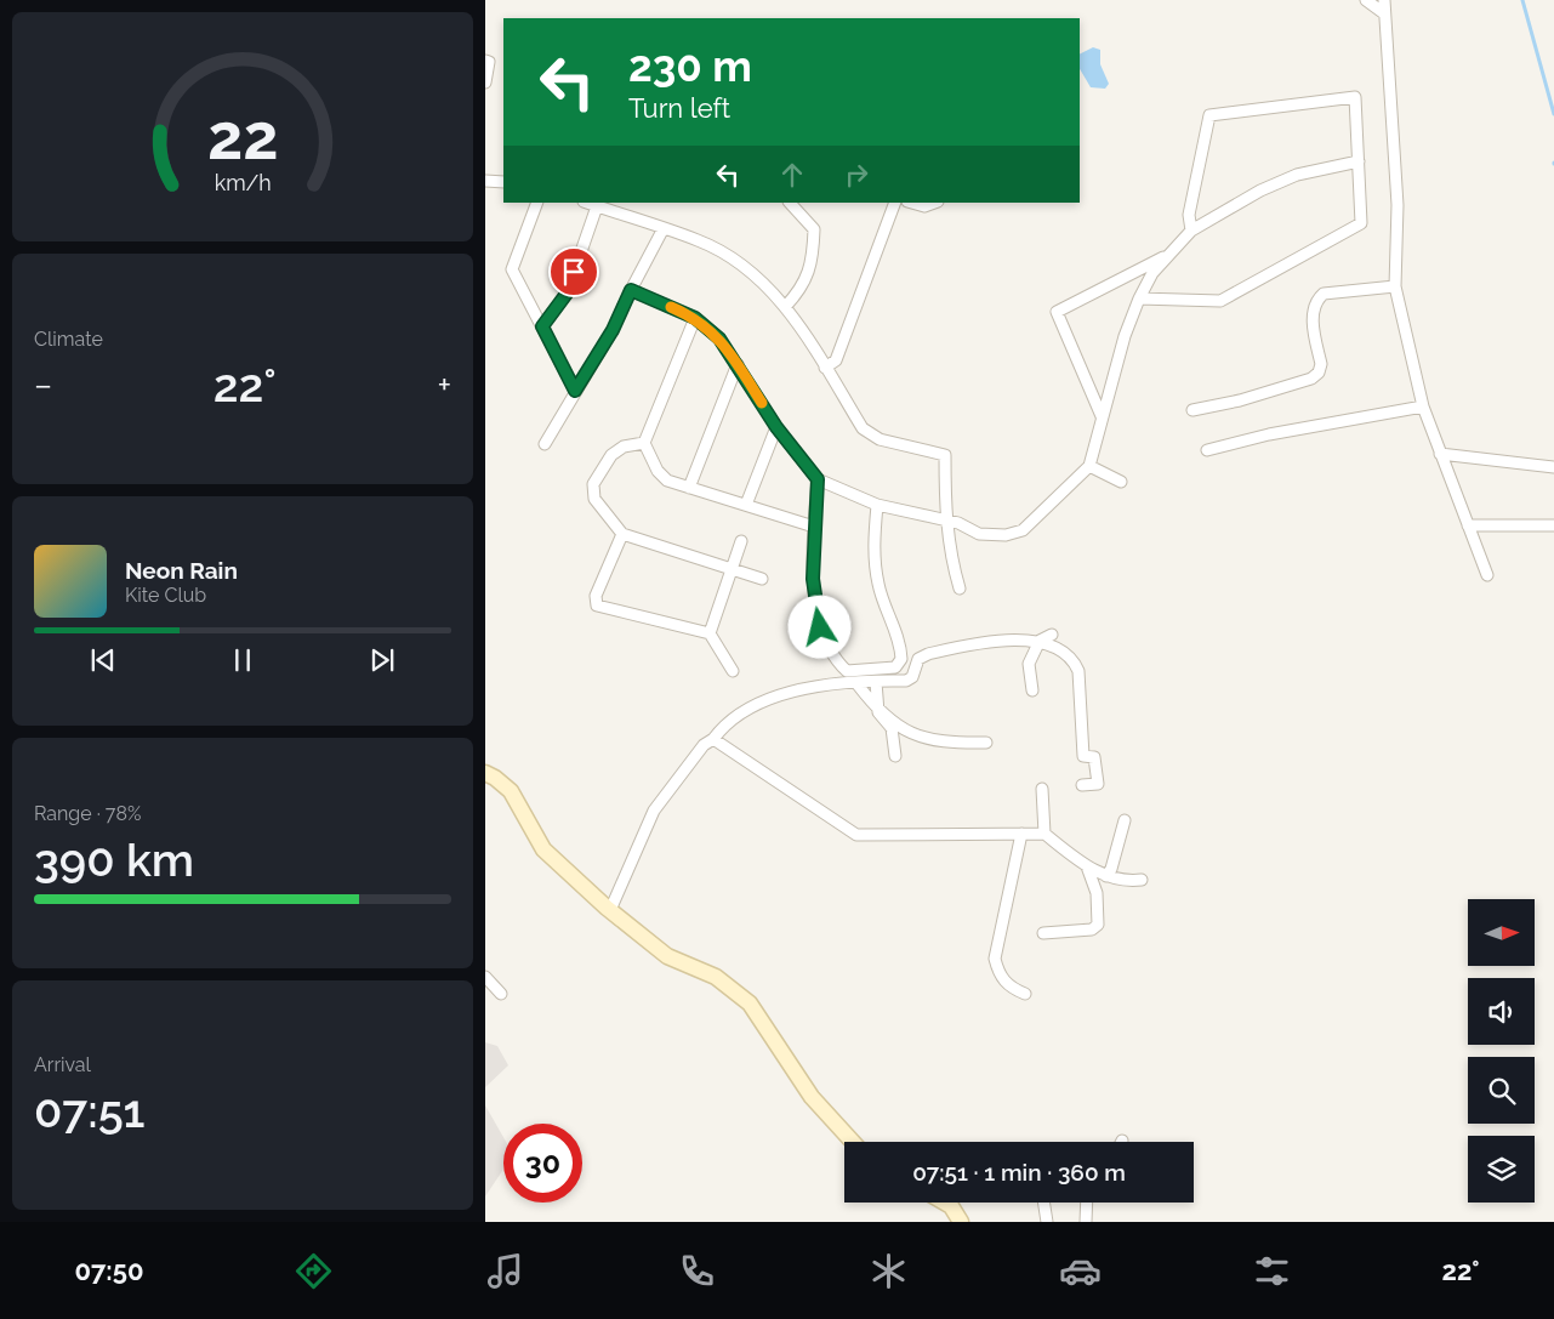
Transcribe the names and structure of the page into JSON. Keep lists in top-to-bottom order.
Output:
{
  "north": "right",
  "page": {
    "turn": ["230 m", "Turn left"],
    "tile": [
      "Climate",
      ["Range · 78%", "390 km"],
      ["Arrival", "07:51"]
    ],
    "heat": ["−", "22°", "+"],
    "song": ["Neon Rain", "Kite Club"],
    "limit": "30",
    "trip": "07:51 · 1 min · 360 m",
    "tabs": ["07:50", "22°"],
    "gauge": ["22", "km/h"]
  }
}
